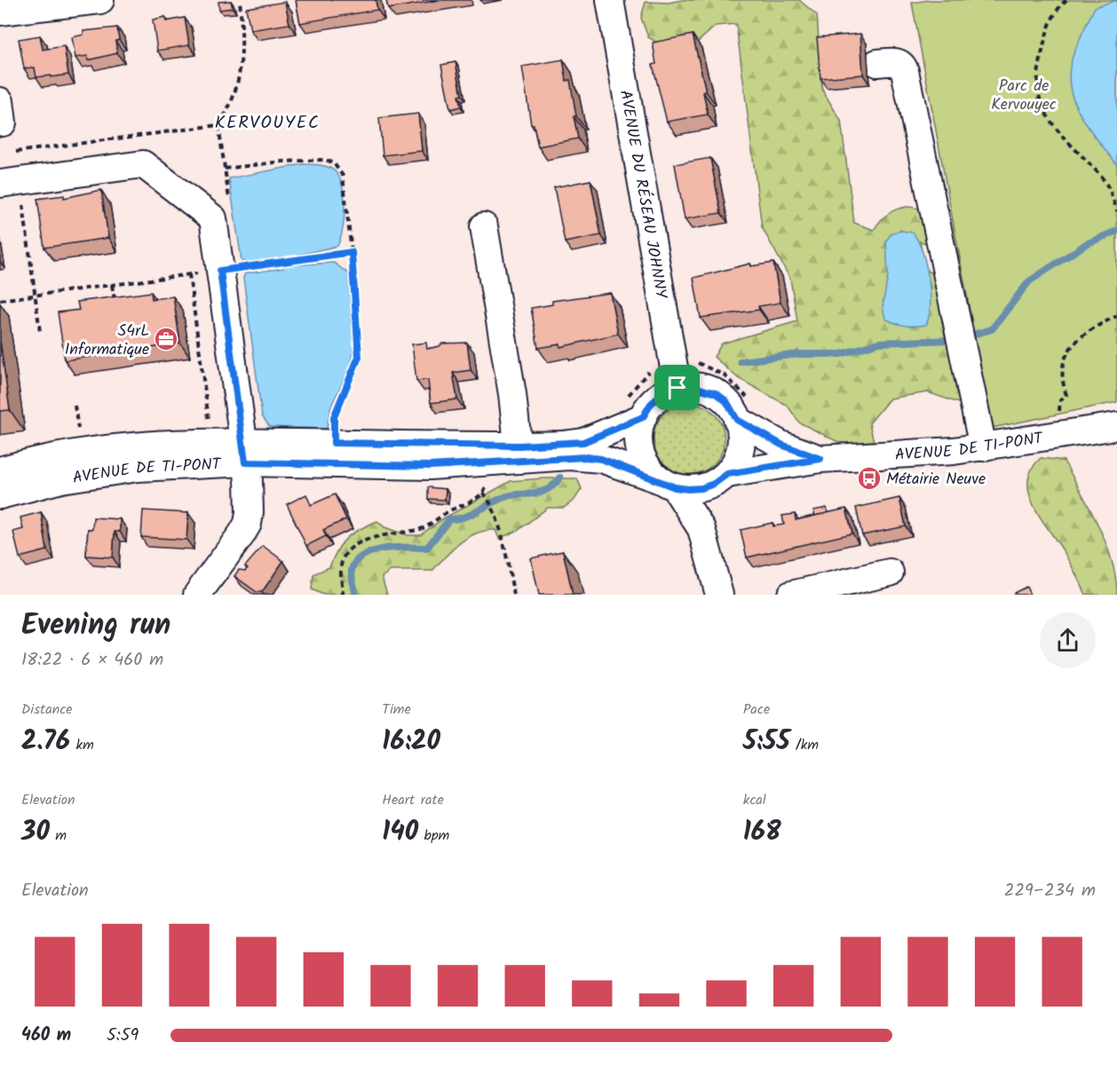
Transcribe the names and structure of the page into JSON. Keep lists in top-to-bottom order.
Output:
{
  "streets": {
    "street": ["AVENUE DU RÉSEAU JOHNNY", "AVENUE DE TI-PONT"]
  },
  "crossings": [
    ["AVENUE DU RÉSEAU JOHNNY", "AVENUE DE TI-PONT"]
  ],
  "districts": ["KERVOUYEC"],
  "parks": ["Parc de Kervouyec"],
  "places": {
    "office": ["S4rL Informatique"],
    "bus stop": ["Métairie Neuve"]
  },
  "page": {
    "heading": ["Evening run", "18:22 · 6 × 460 m"],
    "stats": [
      ["Distance", "2.76 km"],
      ["Time", "16:20"],
      ["Pace", "5:55 /km"],
      ["Elevation", "30 m"],
      ["Heart rate", "140 bpm"],
      ["kcal", "168"]
    ],
    "chart": ["Elevation", "229–234 m"],
    "list": [
      {
        "name": "460 m",
        "note": "5:59"
      }
    ]
  }
}
